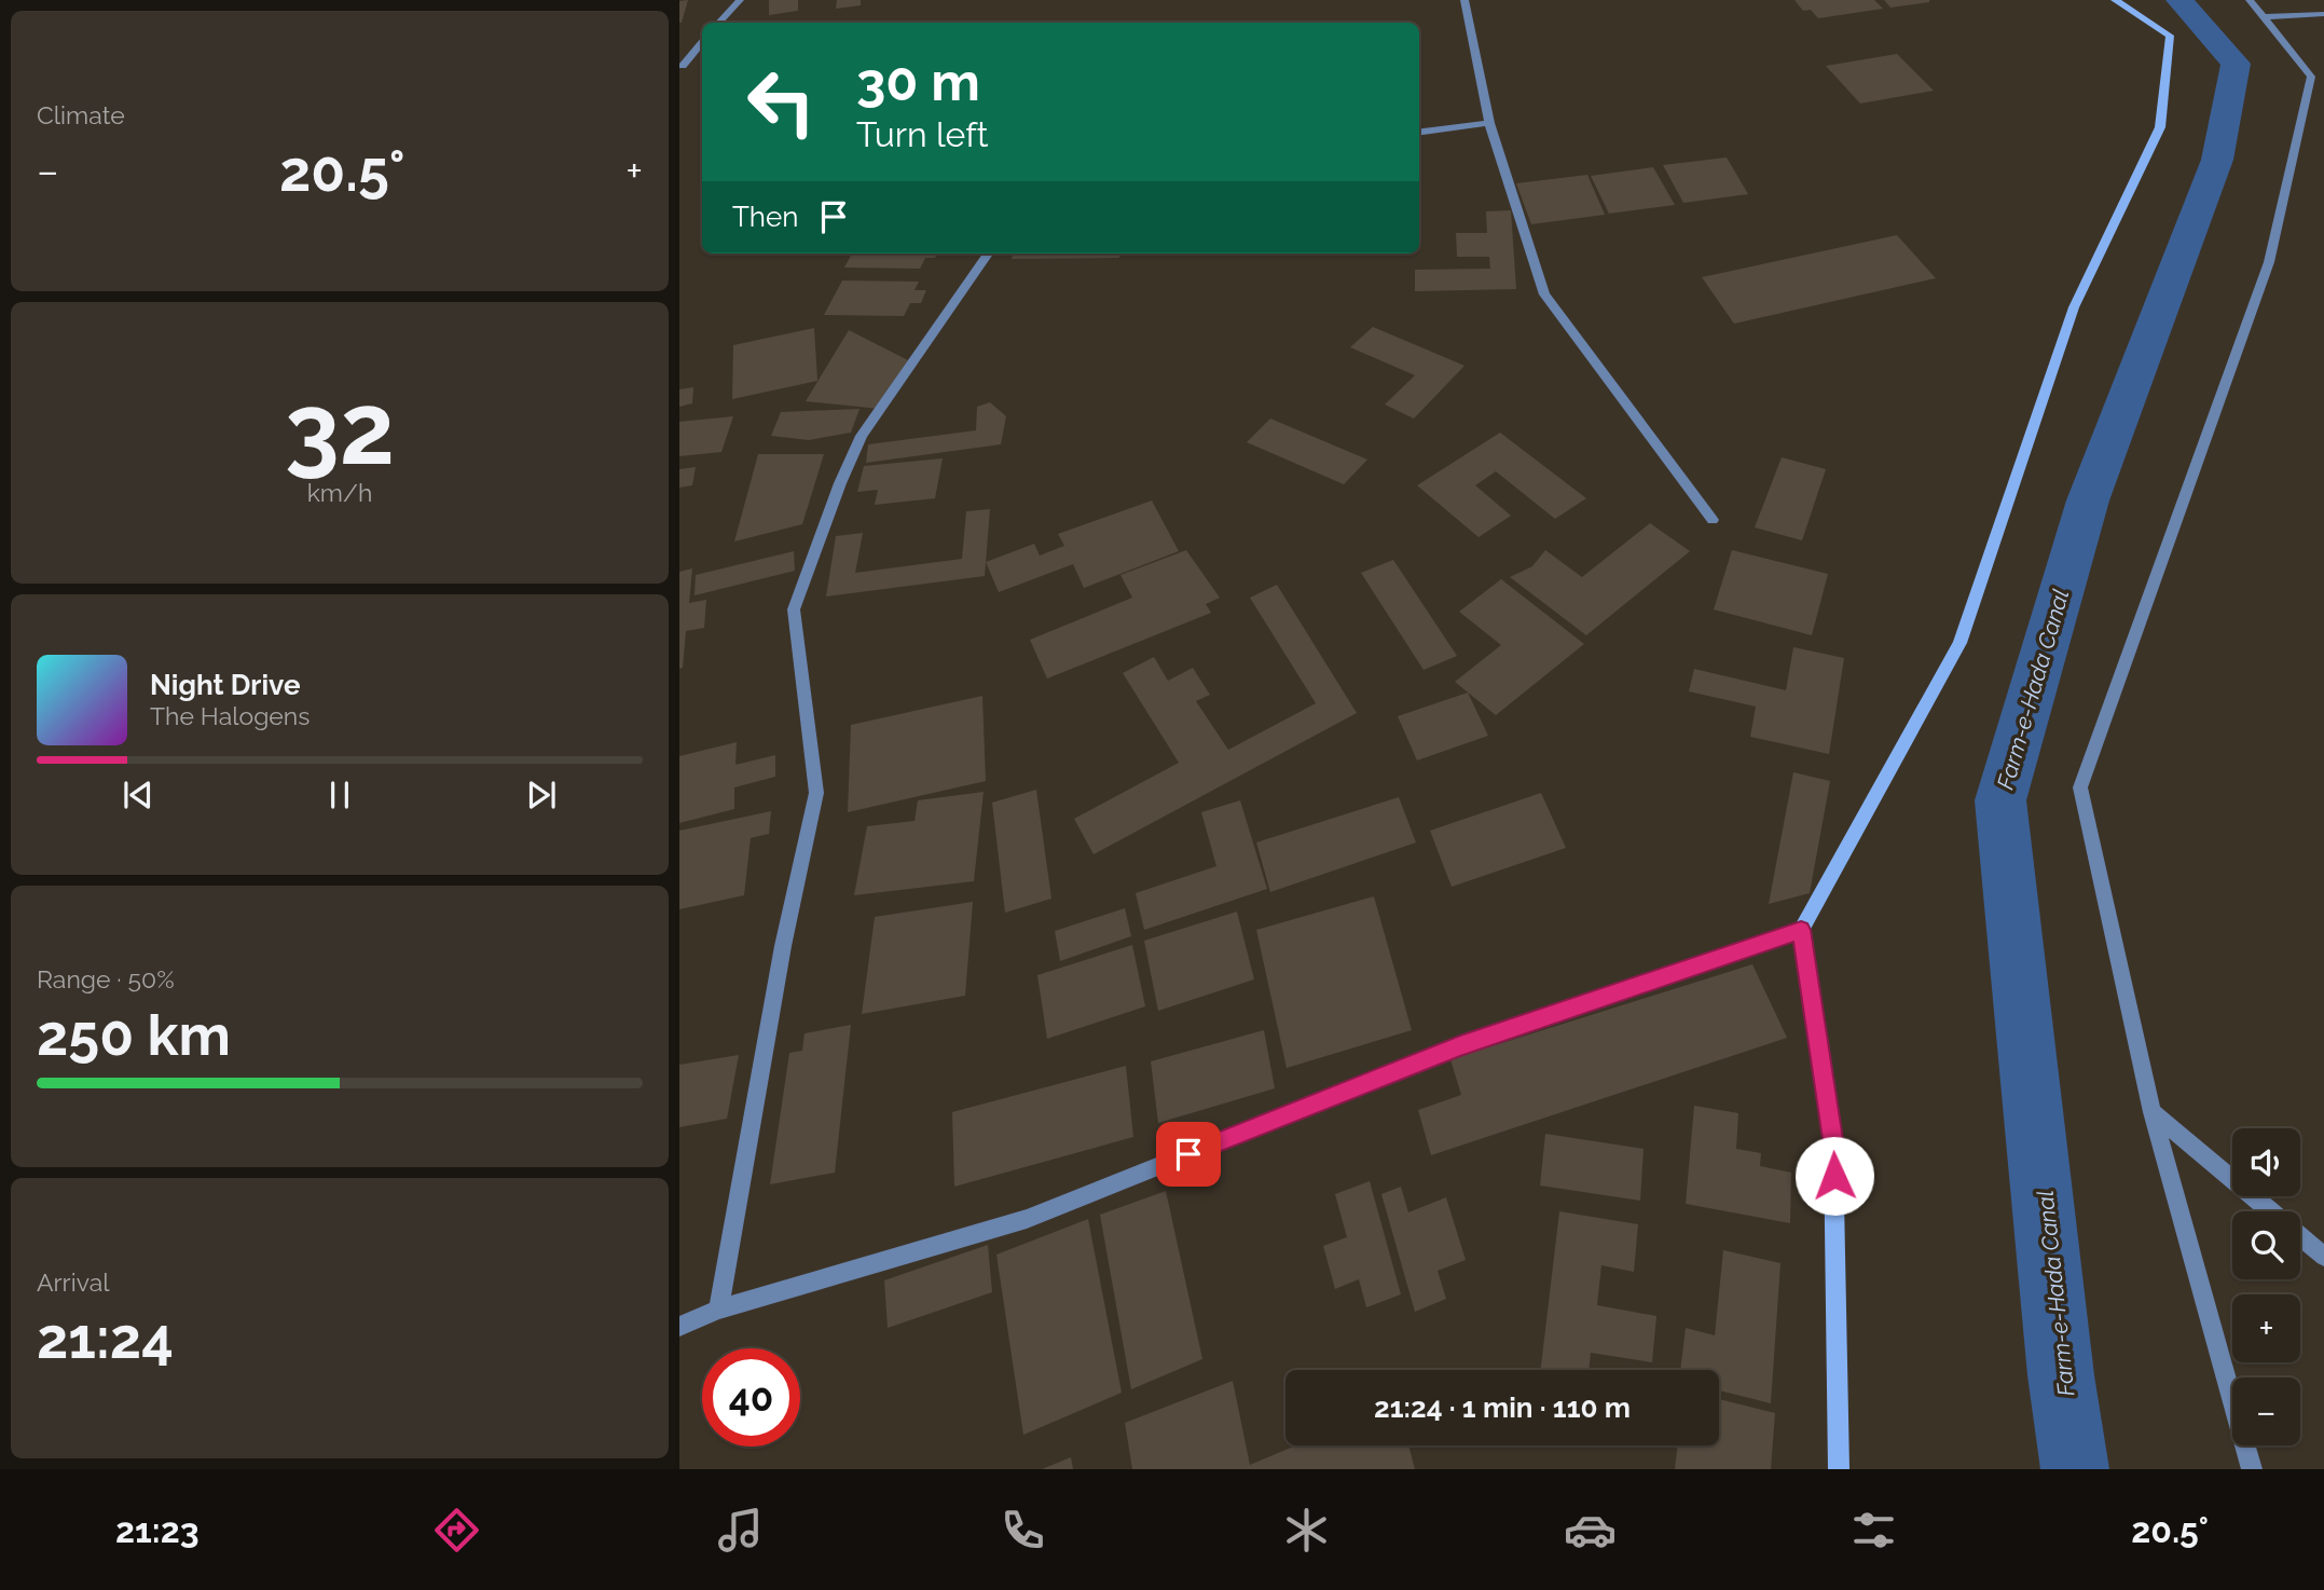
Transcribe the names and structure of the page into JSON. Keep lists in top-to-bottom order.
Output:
{
  "water": ["Farm-e-Hada Canal"],
  "page": {
    "tile": [
      "Climate",
      ["32", "km/h"],
      ["Range · 50%", "250 km"],
      ["Arrival", "21:24"]
    ],
    "turn": ["30 m", "Turn left"],
    "heat": ["−", "20.5°", "+"],
    "then": "Then",
    "song": ["Night Drive", "The Halogens"],
    "map_buttons": ["+", "−"],
    "limit": "40",
    "trip": "21:24 · 1 min · 110 m",
    "tabs": ["21:23", "20.5°"]
  }
}
